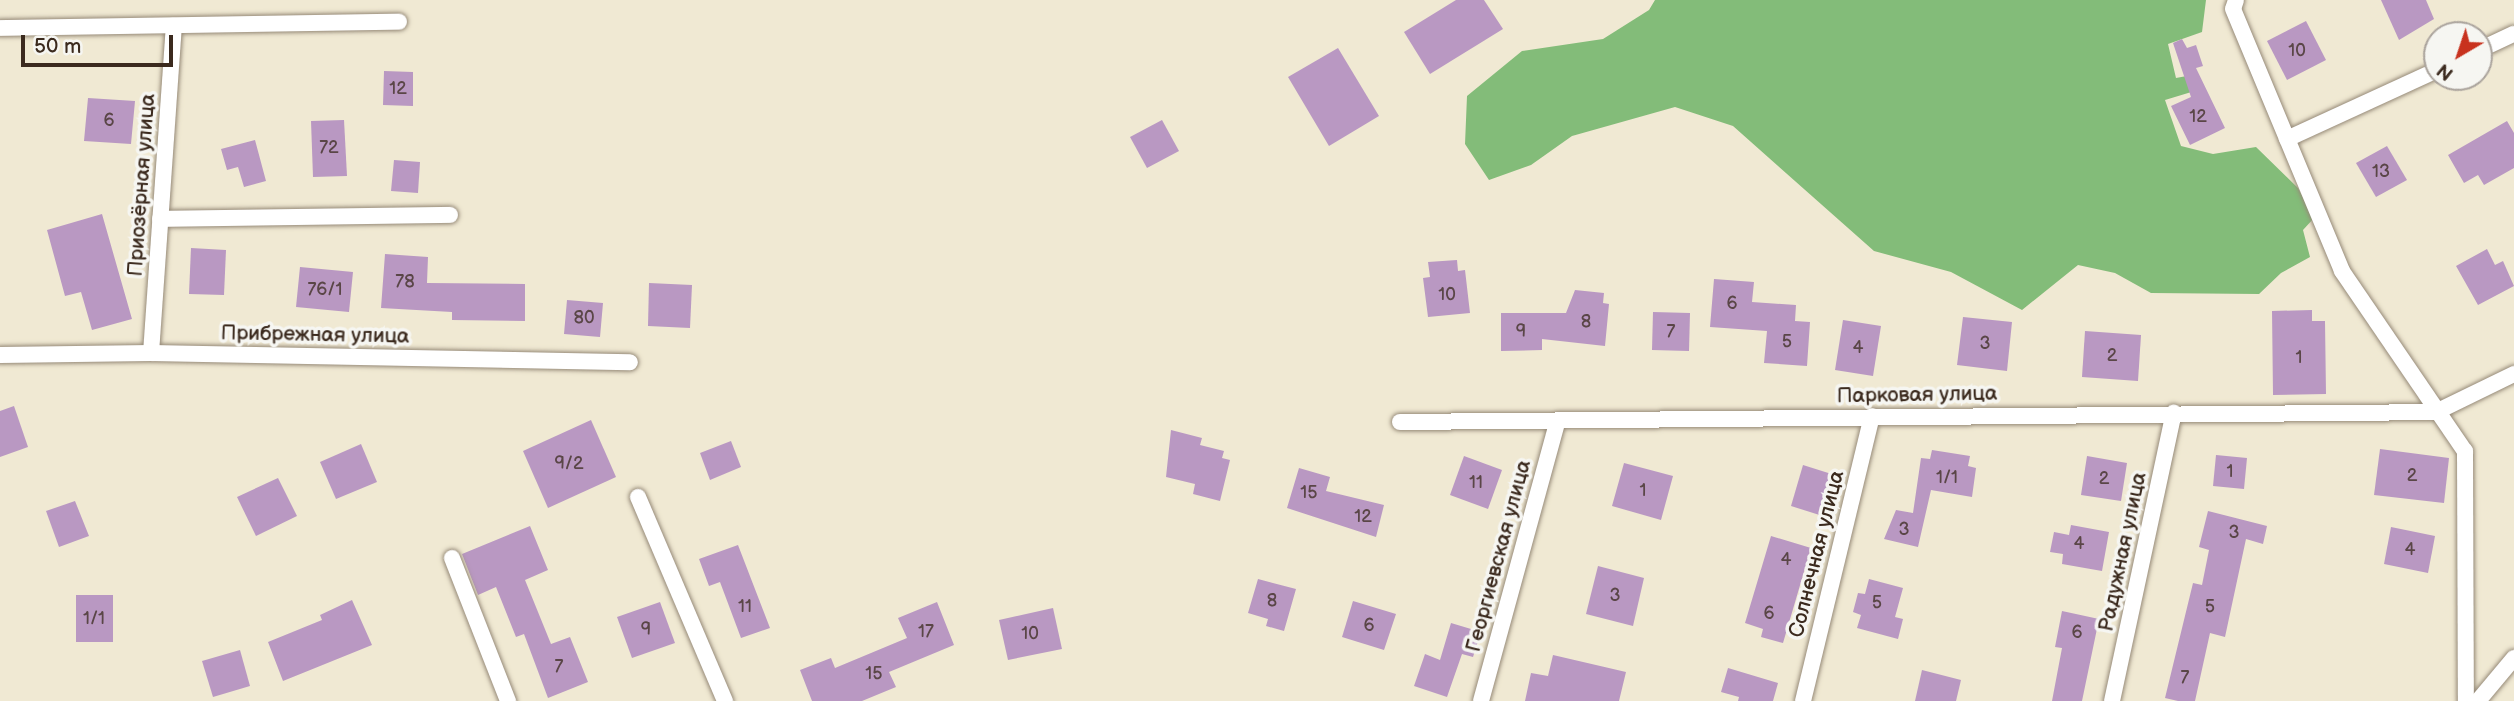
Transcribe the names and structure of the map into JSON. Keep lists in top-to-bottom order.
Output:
{
  "streets": {
    "street": [
      "Приозёрная улица",
      "Прибрежная улица",
      "Парковая улица",
      "Радужная улица",
      "Солнечная улица",
      "Георгиевская улица"
    ]
  },
  "crossings": [
    ["Приозёрная улица", "Прибрежная улица"],
    ["Парковая улица", "Радужная улица"],
    ["Парковая улица", "Солнечная улица"],
    ["Парковая улица", "Георгиевская улица"]
  ],
  "house_numbers": [
    "10",
    "12",
    "12",
    "6",
    "72",
    "13",
    "78",
    "76/1",
    "10",
    "6",
    "80",
    "8",
    "9",
    "7",
    "5",
    "3",
    "4",
    "2",
    "1",
    "9/2",
    "1",
    "2",
    "1/1",
    "2",
    "11",
    "1",
    "15",
    "12",
    "3",
    "3",
    "4",
    "4",
    "4",
    "3",
    "8",
    "5",
    "11",
    "5",
    "6",
    "1/1",
    "6",
    "9",
    "17",
    "6",
    "10",
    "7",
    "15",
    "7"
  ],
  "scale_bar": "50 m",
  "north": "bottom left"
}
